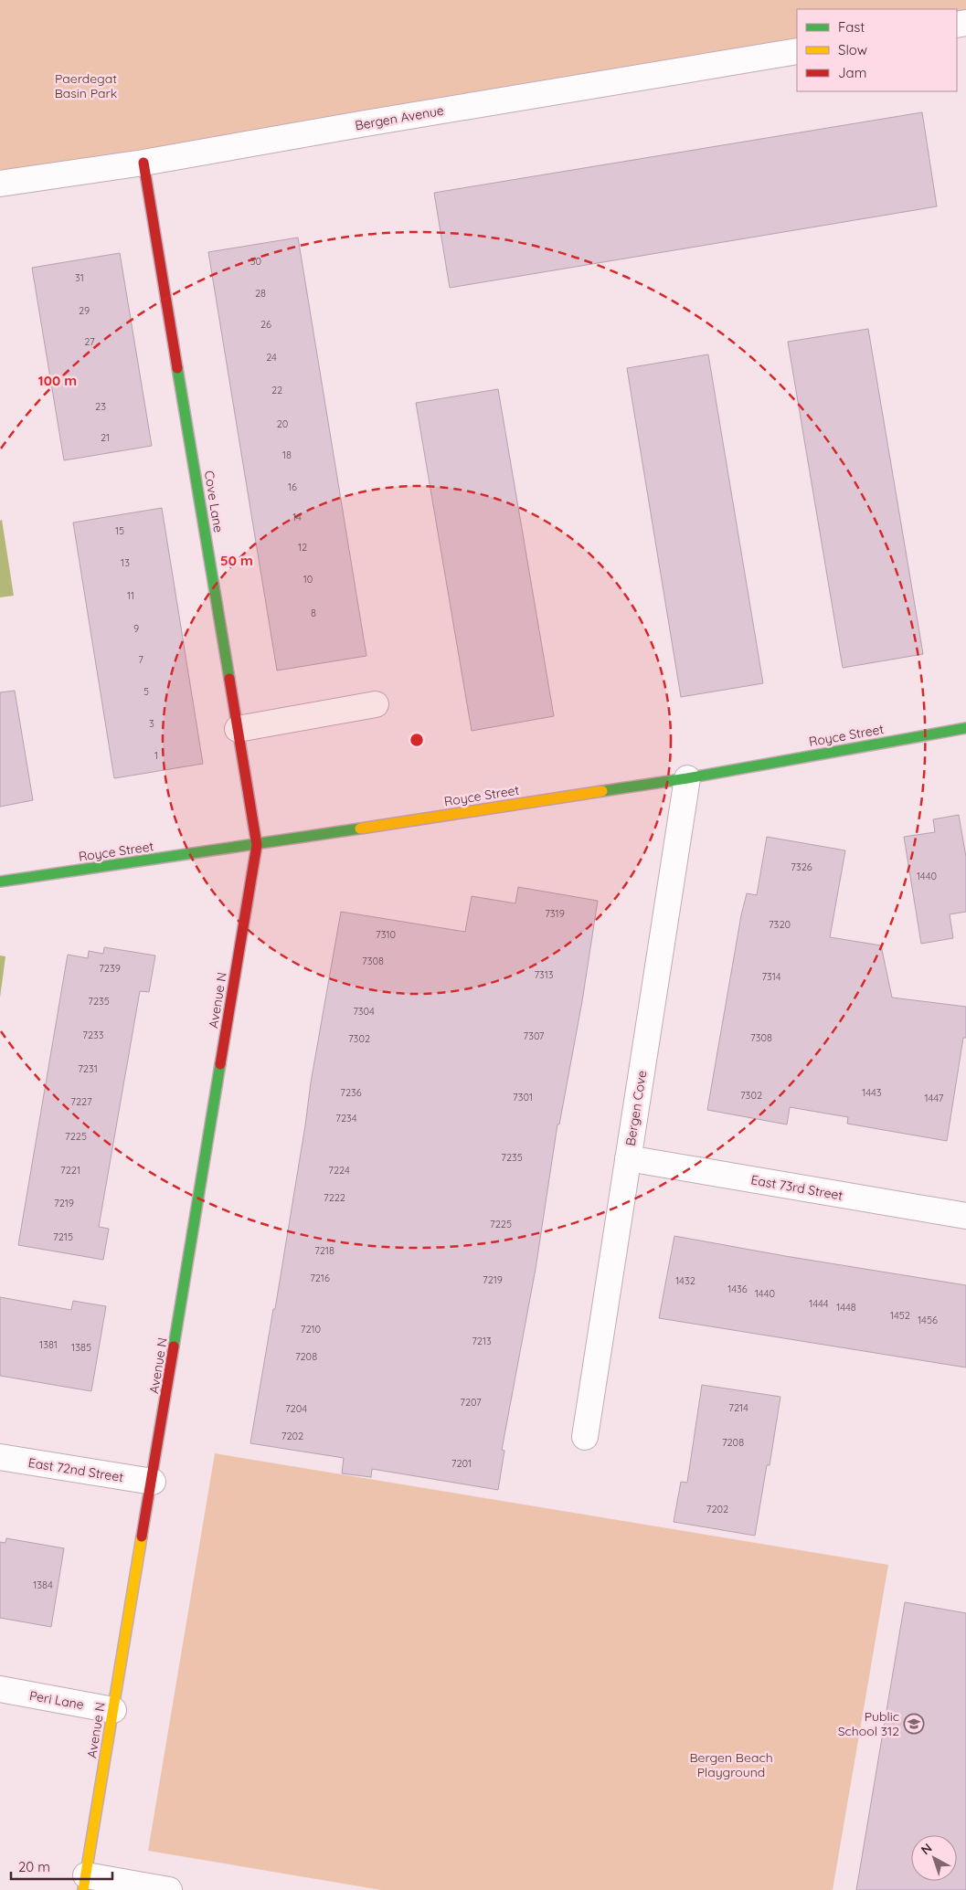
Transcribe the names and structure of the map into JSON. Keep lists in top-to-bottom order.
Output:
{
  "streets": {
    "street": [
      "Bergen Avenue",
      "Cove Lane",
      "Royce Street",
      "Avenue N",
      "Bergen Cove",
      "East 73rd Street",
      "East 72nd Street",
      "Peri Lane"
    ]
  },
  "crossings": [
    ["Bergen Avenue", "Cove Lane"],
    ["Cove Lane", "Royce Street"],
    ["Cove Lane", "Avenue N"],
    ["Royce Street", "Avenue N"],
    ["Royce Street", "Bergen Cove"],
    ["Avenue N", "East 72nd Street"],
    ["Avenue N", "Peri Lane"],
    ["Bergen Cove", "East 73rd Street"]
  ],
  "parks": ["Paerdegat Basin Park", "Bergen Beach Playground"],
  "places": {
    "school or university": ["Public School 312"]
  },
  "house_numbers": [
    "30",
    "31",
    "28",
    "29",
    "26",
    "27",
    "24",
    "22",
    "23",
    "20",
    "21",
    "18",
    "16",
    "14",
    "15",
    "12",
    "13",
    "10",
    "11",
    "8",
    "9",
    "7",
    "5",
    "3",
    "1",
    "7326",
    "1440",
    "7319",
    "7320",
    "7310",
    "7308",
    "7239",
    "7313",
    "7314",
    "7235",
    "7304",
    "7233",
    "7307",
    "7308",
    "7302",
    "7231",
    "7236",
    "1443",
    "7302",
    "7301",
    "1447",
    "7227",
    "7234",
    "7225",
    "7235",
    "7221",
    "7224",
    "7222",
    "7219",
    "7225",
    "7215",
    "7218",
    "7216",
    "7219",
    "1432",
    "1436",
    "1440",
    "1444",
    "1448",
    "1452",
    "1456",
    "7210",
    "7213",
    "1381",
    "1385",
    "7208",
    "7207",
    "7214",
    "7204",
    "7202",
    "7208",
    "7201",
    "7202",
    "1384"
  ],
  "legend": ["Fast", "Slow", "Jam"],
  "scale_bar": "20 m",
  "north": "top left",
  "rings": ["100 m", "50 m"]
}
